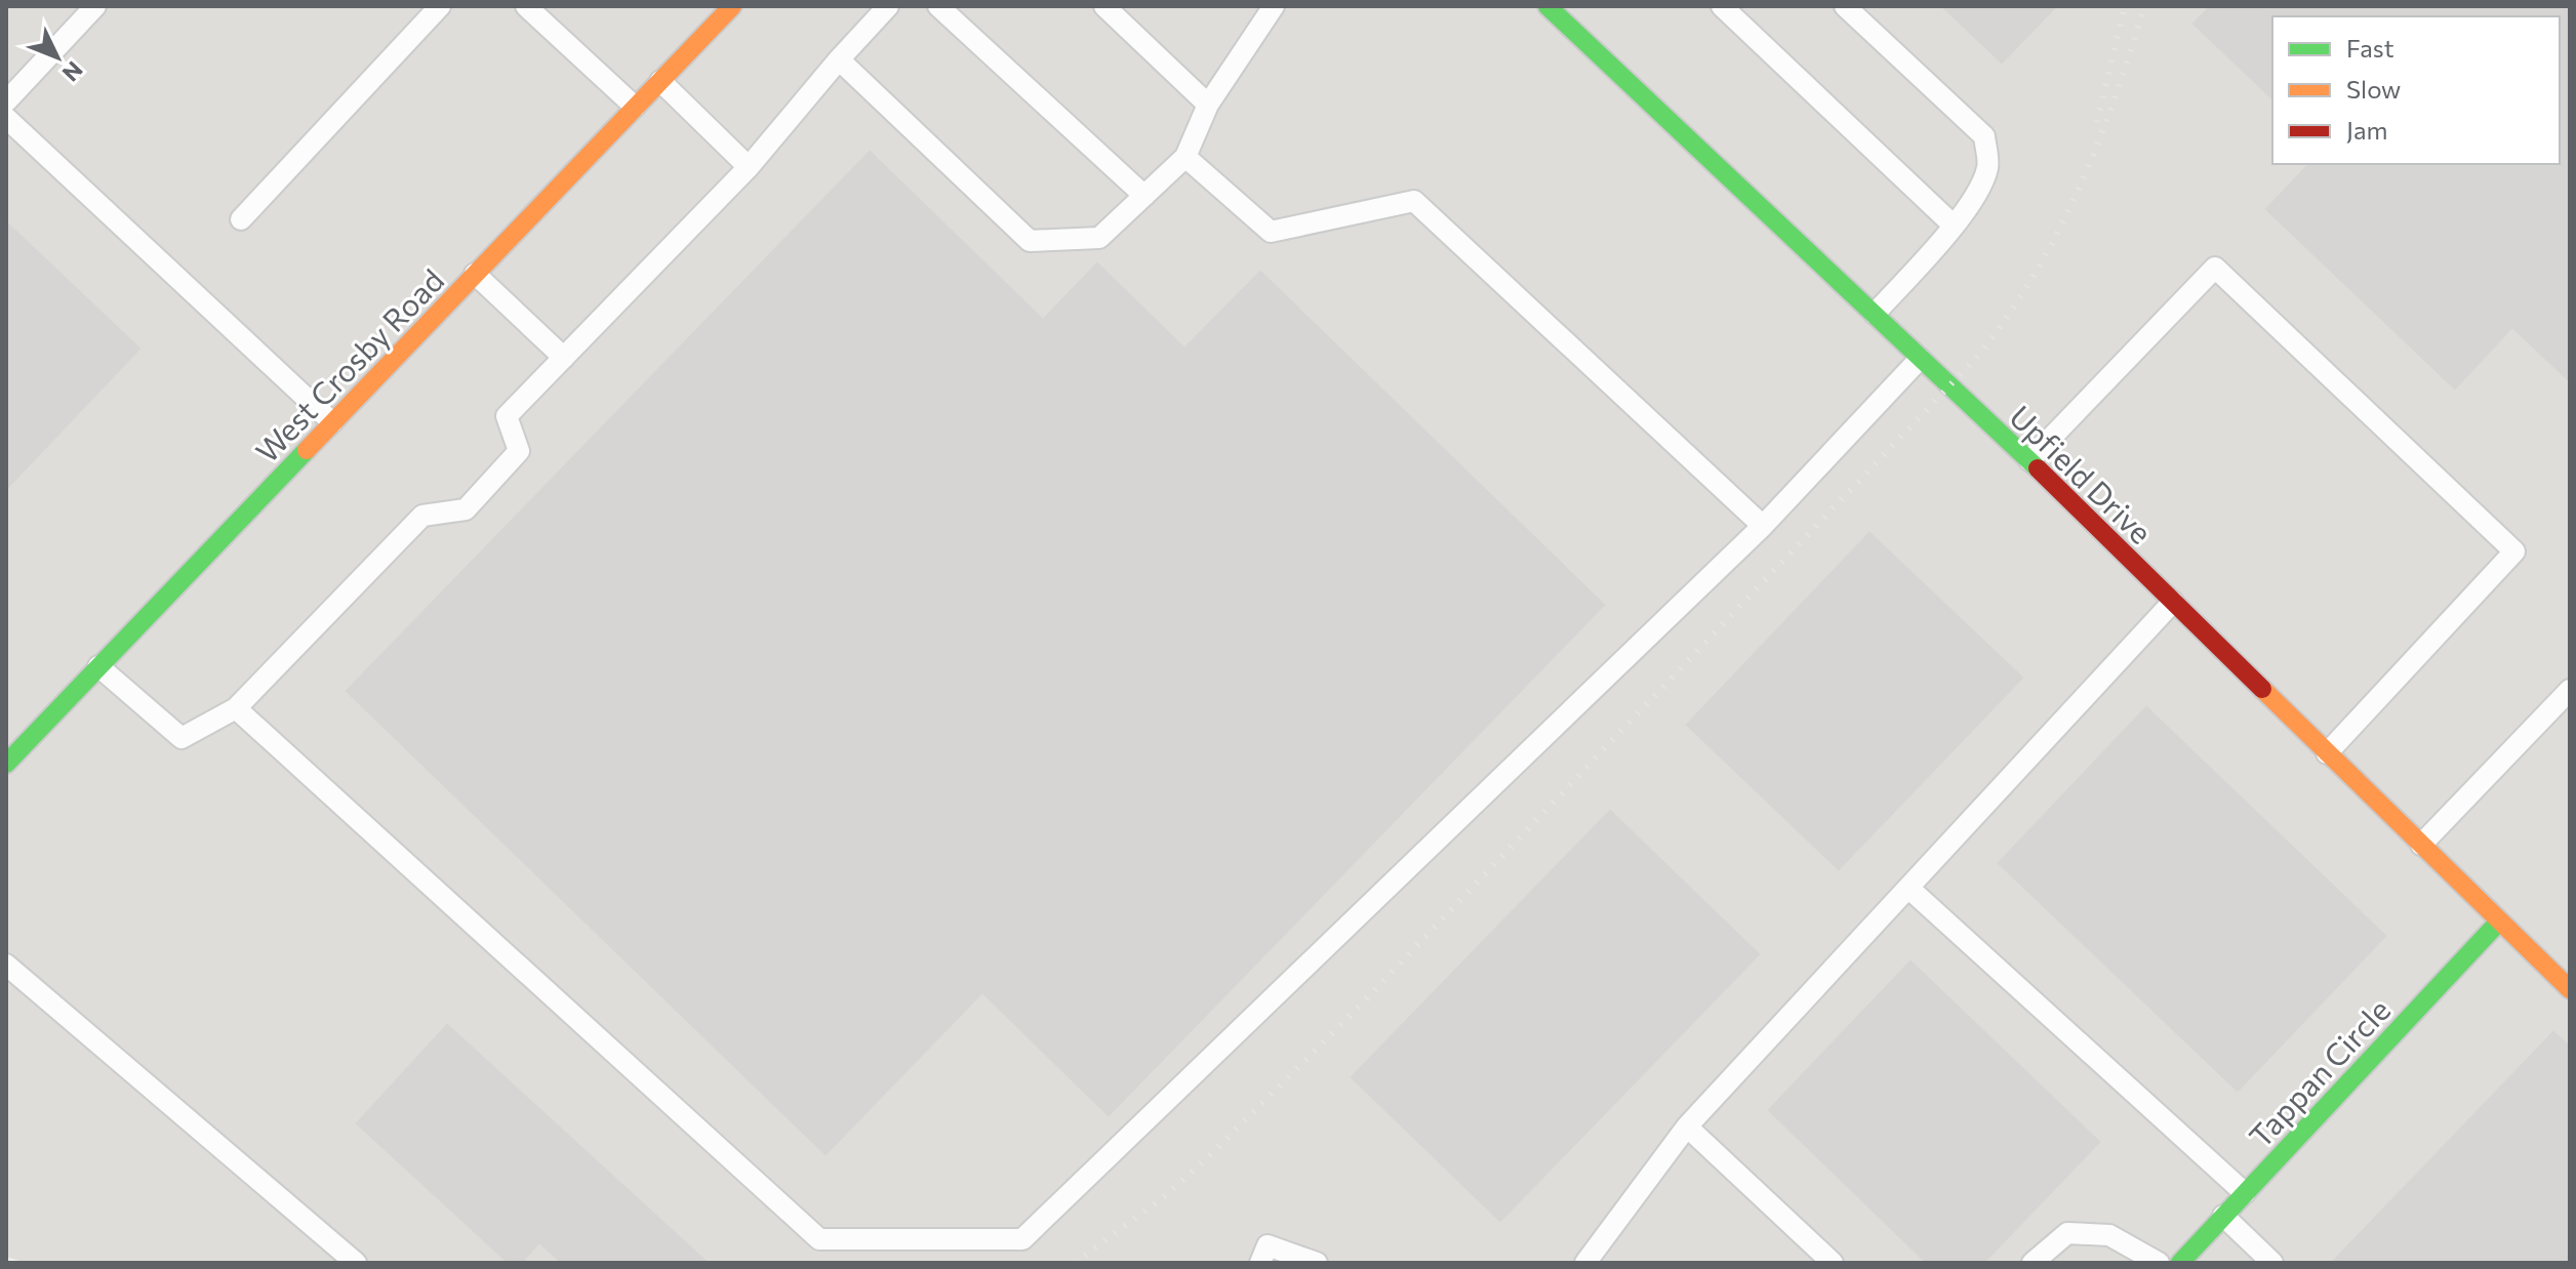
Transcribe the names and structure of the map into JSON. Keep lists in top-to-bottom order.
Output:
{
  "streets": {
    "street": ["West Crosby Road", "Upfield Drive", "Tappan Circle"]
  },
  "crossings": [
    ["Upfield Drive", "Tappan Circle"]
  ],
  "legend": ["Fast", "Slow", "Jam"],
  "north": "bottom right"
}
